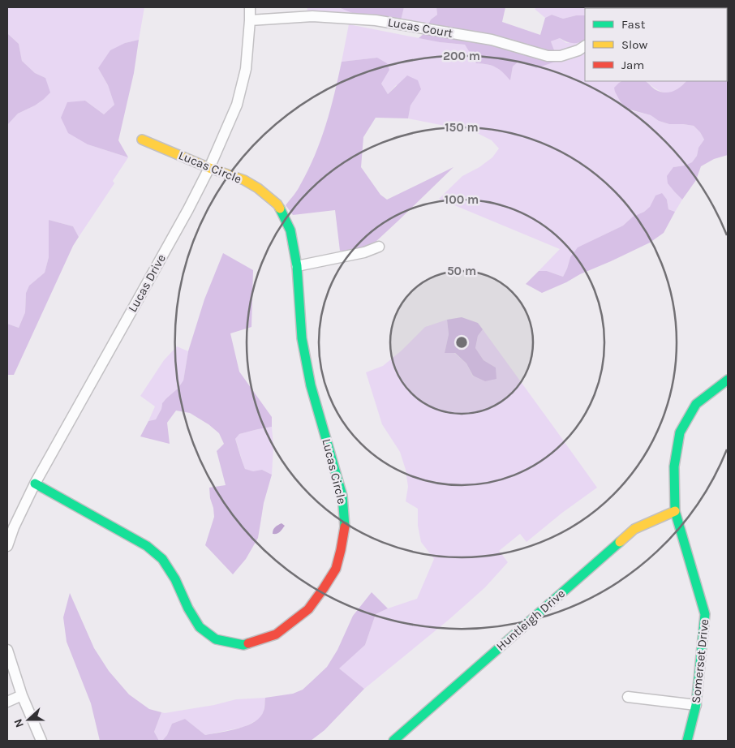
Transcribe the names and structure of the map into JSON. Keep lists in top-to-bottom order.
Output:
{
  "streets": {
    "street": [
      "Lucas Court",
      "Lucas Circle",
      "Lucas Drive",
      "Huntleigh Drive",
      "Somerset Drive"
    ]
  },
  "crossings": [
    ["Lucas Court", "Lucas Drive"],
    ["Lucas Circle", "Lucas Drive"],
    ["Huntleigh Drive", "Somerset Drive"]
  ],
  "legend": ["Fast", "Slow", "Jam"],
  "north": "left",
  "rings": [
    "200 m",
    "150 m",
    "100 m",
    "50 m"
  ]
}
